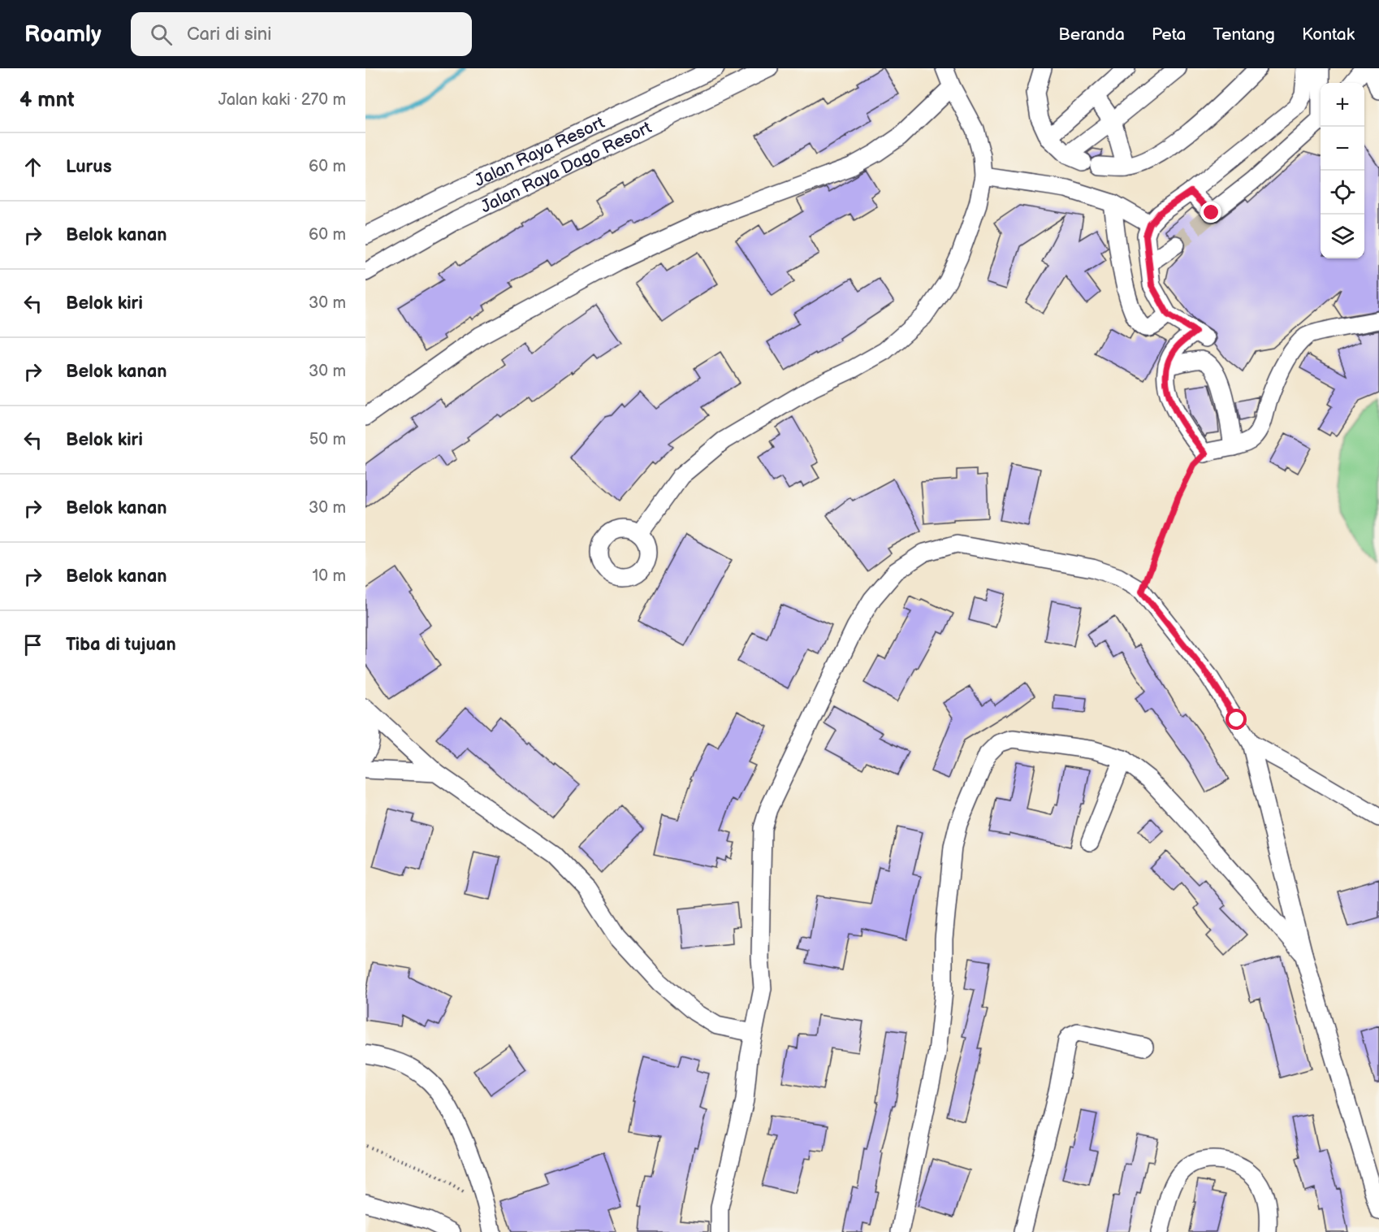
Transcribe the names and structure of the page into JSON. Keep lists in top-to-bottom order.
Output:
{
  "streets": {
    "street": ["Jalan Raya Resort", "Jalan Raya Dago Resort"]
  },
  "page": {
    "header": "Roamly",
    "search": "Cari di sini",
    "nav": [
      "Beranda",
      "Peta",
      "Tentang",
      "Kontak"
    ],
    "heading": ["4 mnt", "Jalan kaki · 270 m"],
    "map_buttons": ["+", "−"],
    "list": [
      ["Lurus", "60 m"],
      ["Belok kanan", "60 m"],
      ["Belok kiri", "30 m"],
      ["Belok kanan", "30 m"],
      ["Belok kiri", "50 m"],
      ["Belok kanan", "30 m"],
      ["Belok kanan", "10 m"],
      "Tiba di tujuan"
    ]
  }
}
